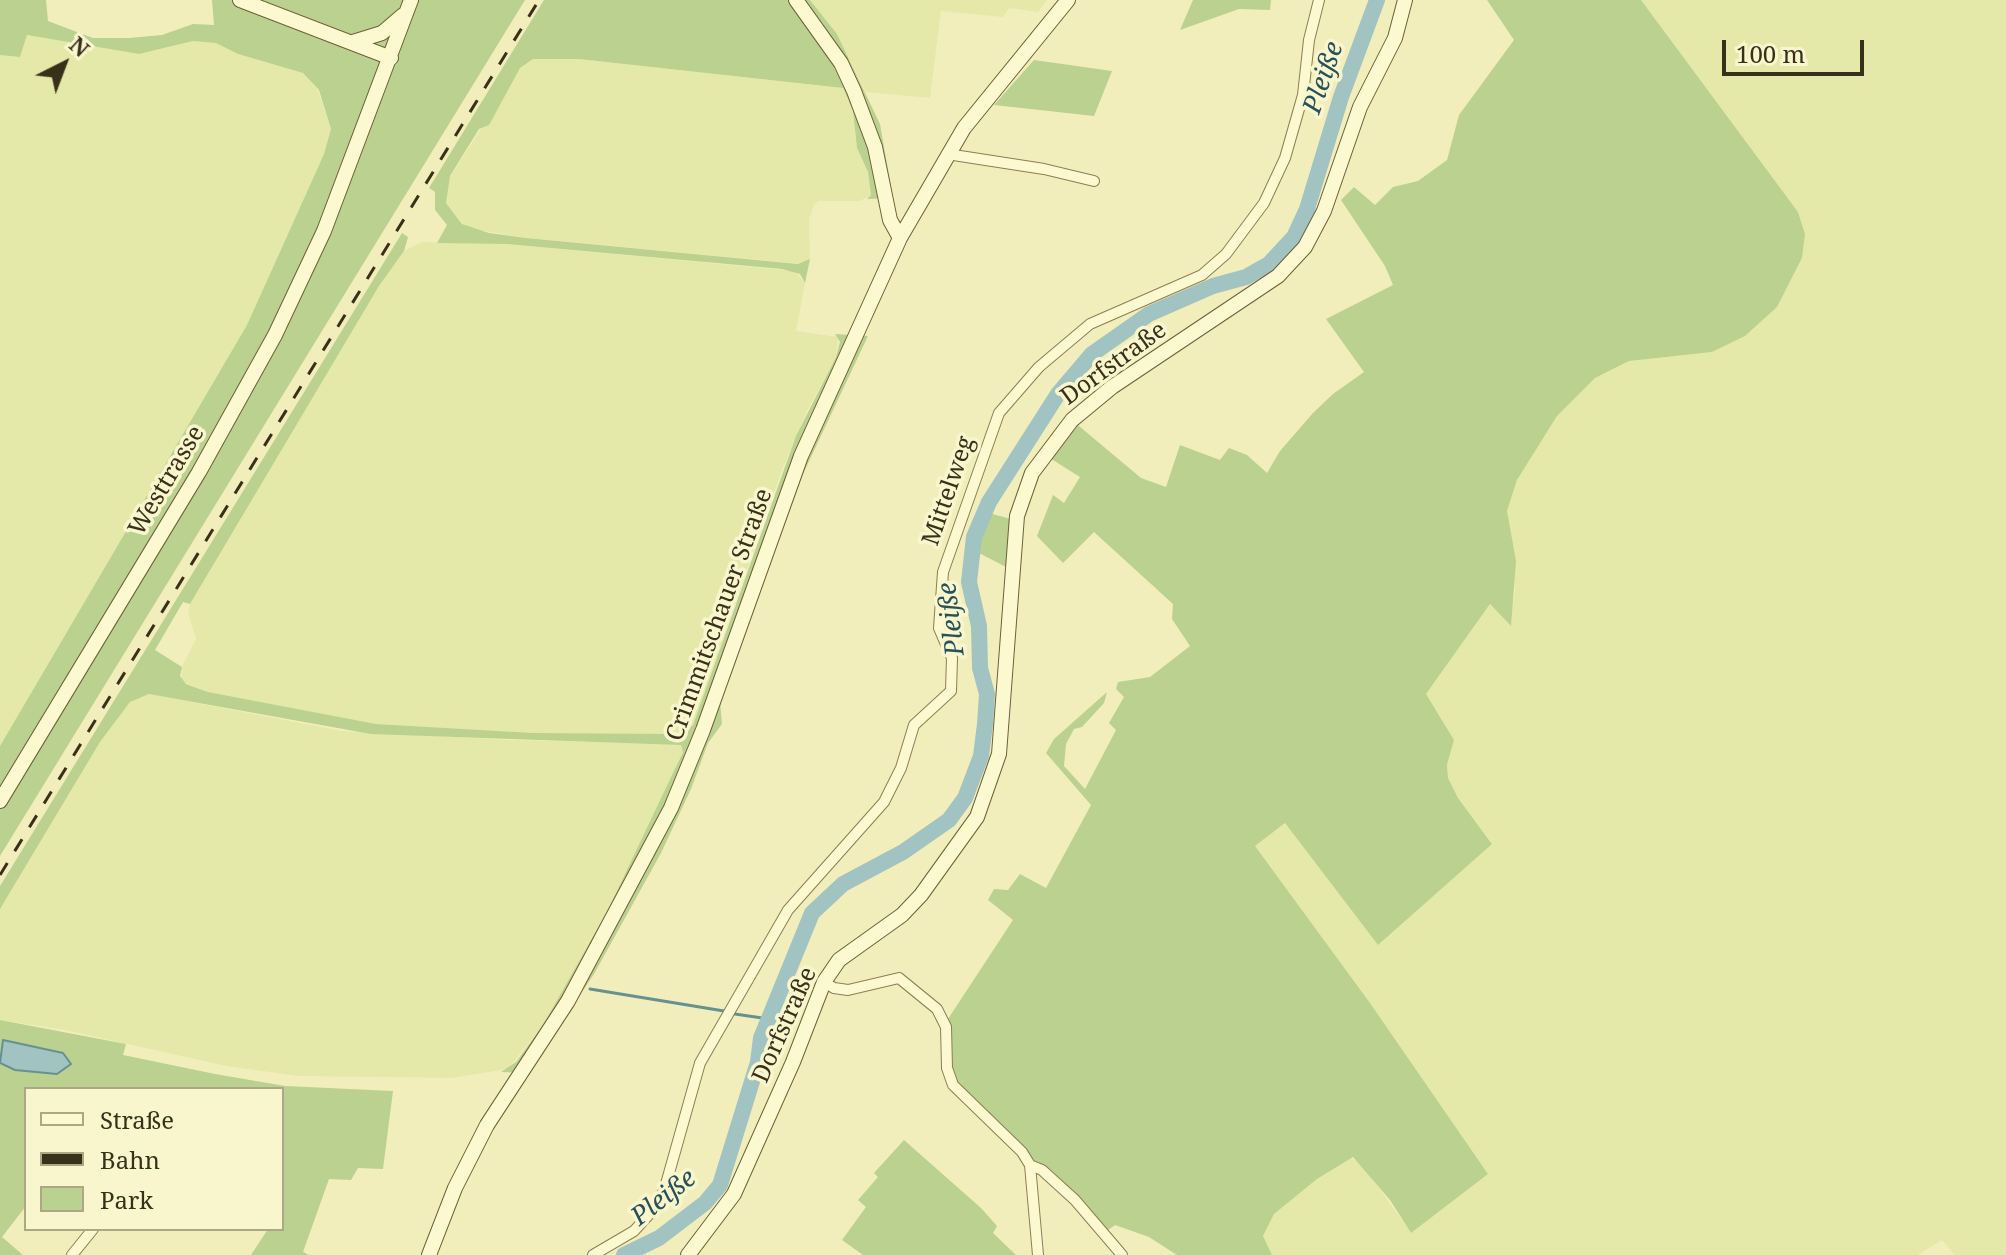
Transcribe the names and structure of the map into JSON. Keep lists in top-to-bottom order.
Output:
{
  "streets": {
    "street": [
      "Dorfstraße",
      "Westtrasse",
      "Mittelweg",
      "Crimmitschauer Straße"
    ]
  },
  "water": ["Pleiße"],
  "legend": ["Straße", "Bahn", "Park"],
  "scale_bar": "100 m",
  "north": "top right"
}
